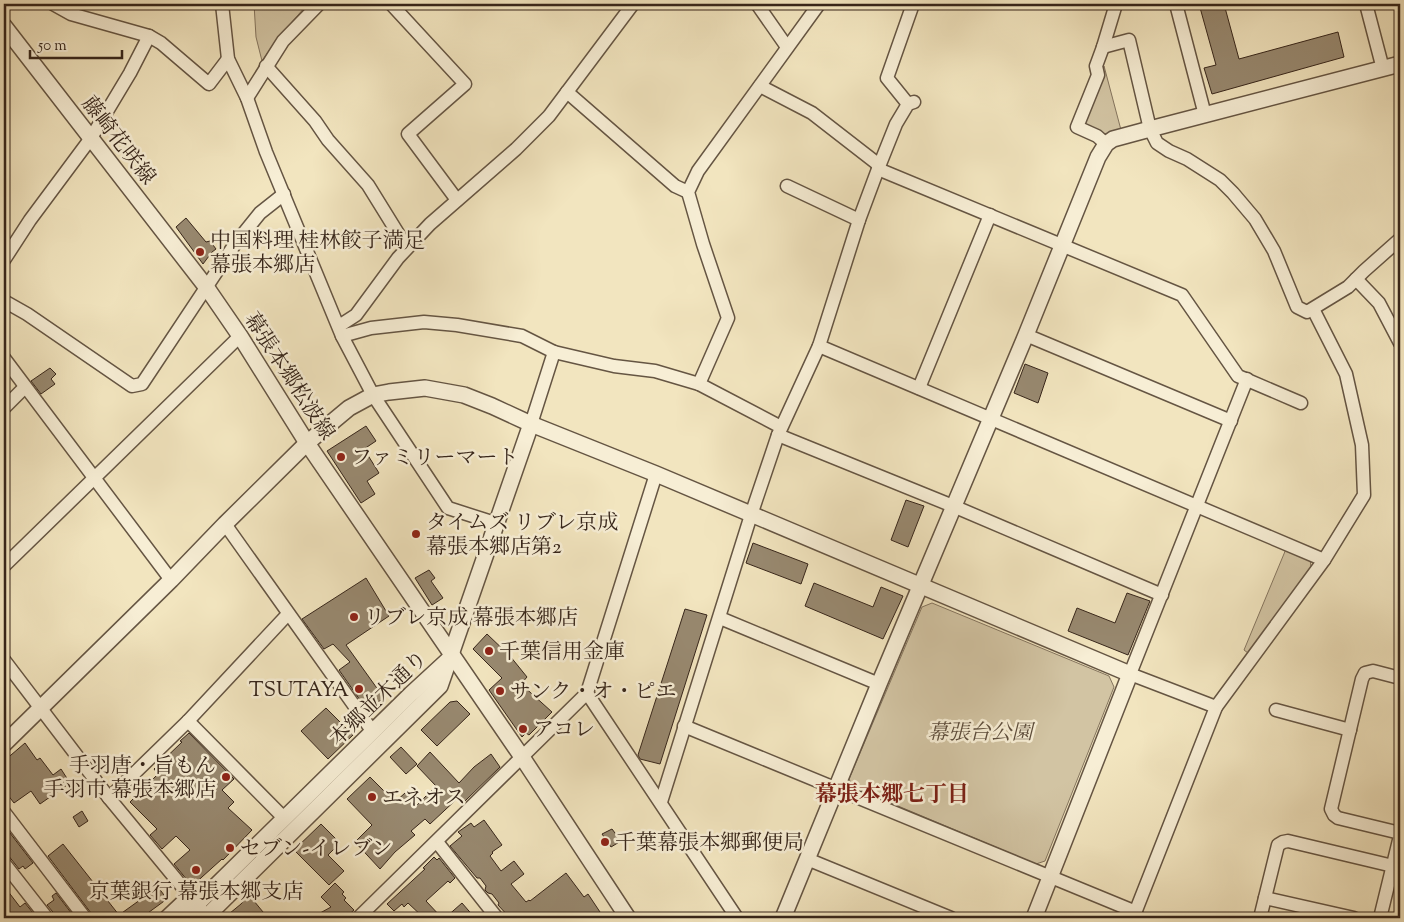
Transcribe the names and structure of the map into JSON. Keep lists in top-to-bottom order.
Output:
{
  "streets": {
    "street": ["藤崎花咲線", "幕張本郷松波線", "本郷並木通り"]
  },
  "crossings": [
    ["藤崎花咲線", "幕張本郷松波線"],
    ["幕張本郷松波線", "本郷並木通り"]
  ],
  "districts": ["幕張本郷七丁目"],
  "parks": ["幕張台公園"],
  "places": [
    "中国料理 桂林餃子満足 幕張本郷店",
    "ファミリーマート",
    "タイムズ リブレ京成 幕張本郷店第2",
    "リブレ京成 幕張本郷店",
    "千葉信用金庫",
    "TSUTAYA",
    "サンク・オ・ピエ",
    "アコレ",
    "手羽唐・旨もん 手羽市 幕張本郷店",
    "エネオス",
    "千葉幕張本郷郵便局",
    "セブン-イレブン",
    "京葉銀行 幕張本郷支店"
  ],
  "scale_bar": "50 m"
}
